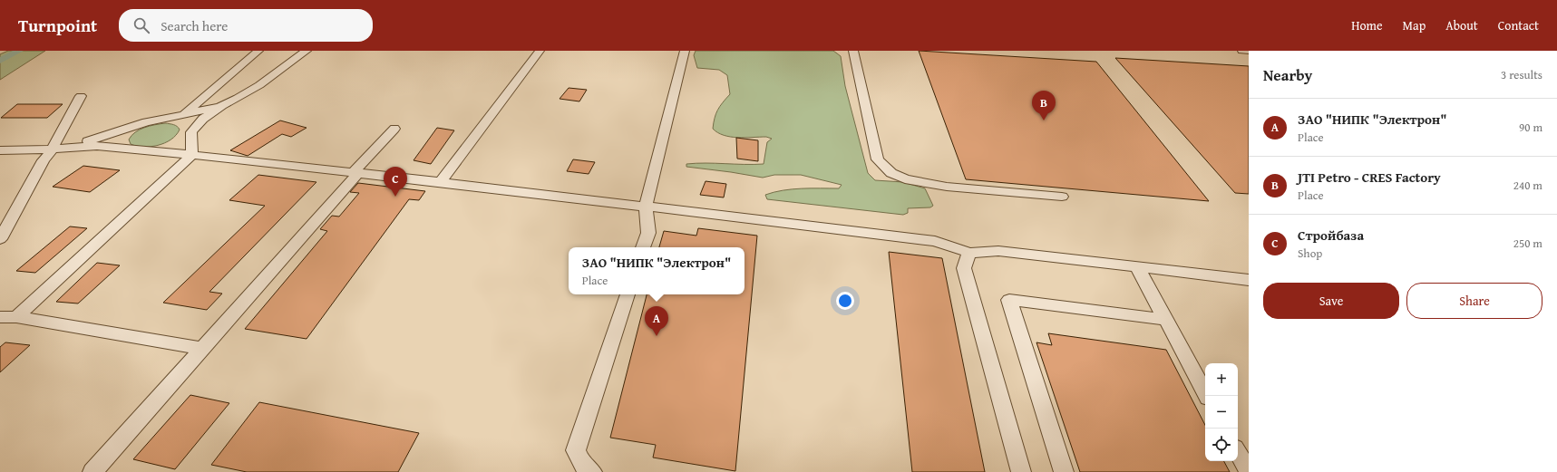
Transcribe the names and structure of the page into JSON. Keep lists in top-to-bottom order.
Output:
{
  "page": {
    "header": "Turnpoint",
    "search": "Search here",
    "nav": [
      "Home",
      "Map",
      "About",
      "Contact"
    ],
    "heading": ["Nearby", "3 results"],
    "pins": ["B", "C", "A"],
    "list": [
      {
        "mark": "A",
        "name": "ЗАО \"НИПК \"Электрон\"",
        "note": "Place",
        "value": "90 m"
      },
      {
        "mark": "B",
        "name": "JTI Petro - CRES Factory",
        "note": "Place",
        "value": "240 m"
      },
      {
        "mark": "C",
        "name": "Стройбаза",
        "note": "Shop",
        "value": "250 m"
      }
    ],
    "popup": ["ЗАО \"НИПК \"Электрон\"", "Place"],
    "buttons": ["Save", "Share"],
    "map_buttons": ["+", "−"]
  }
}
